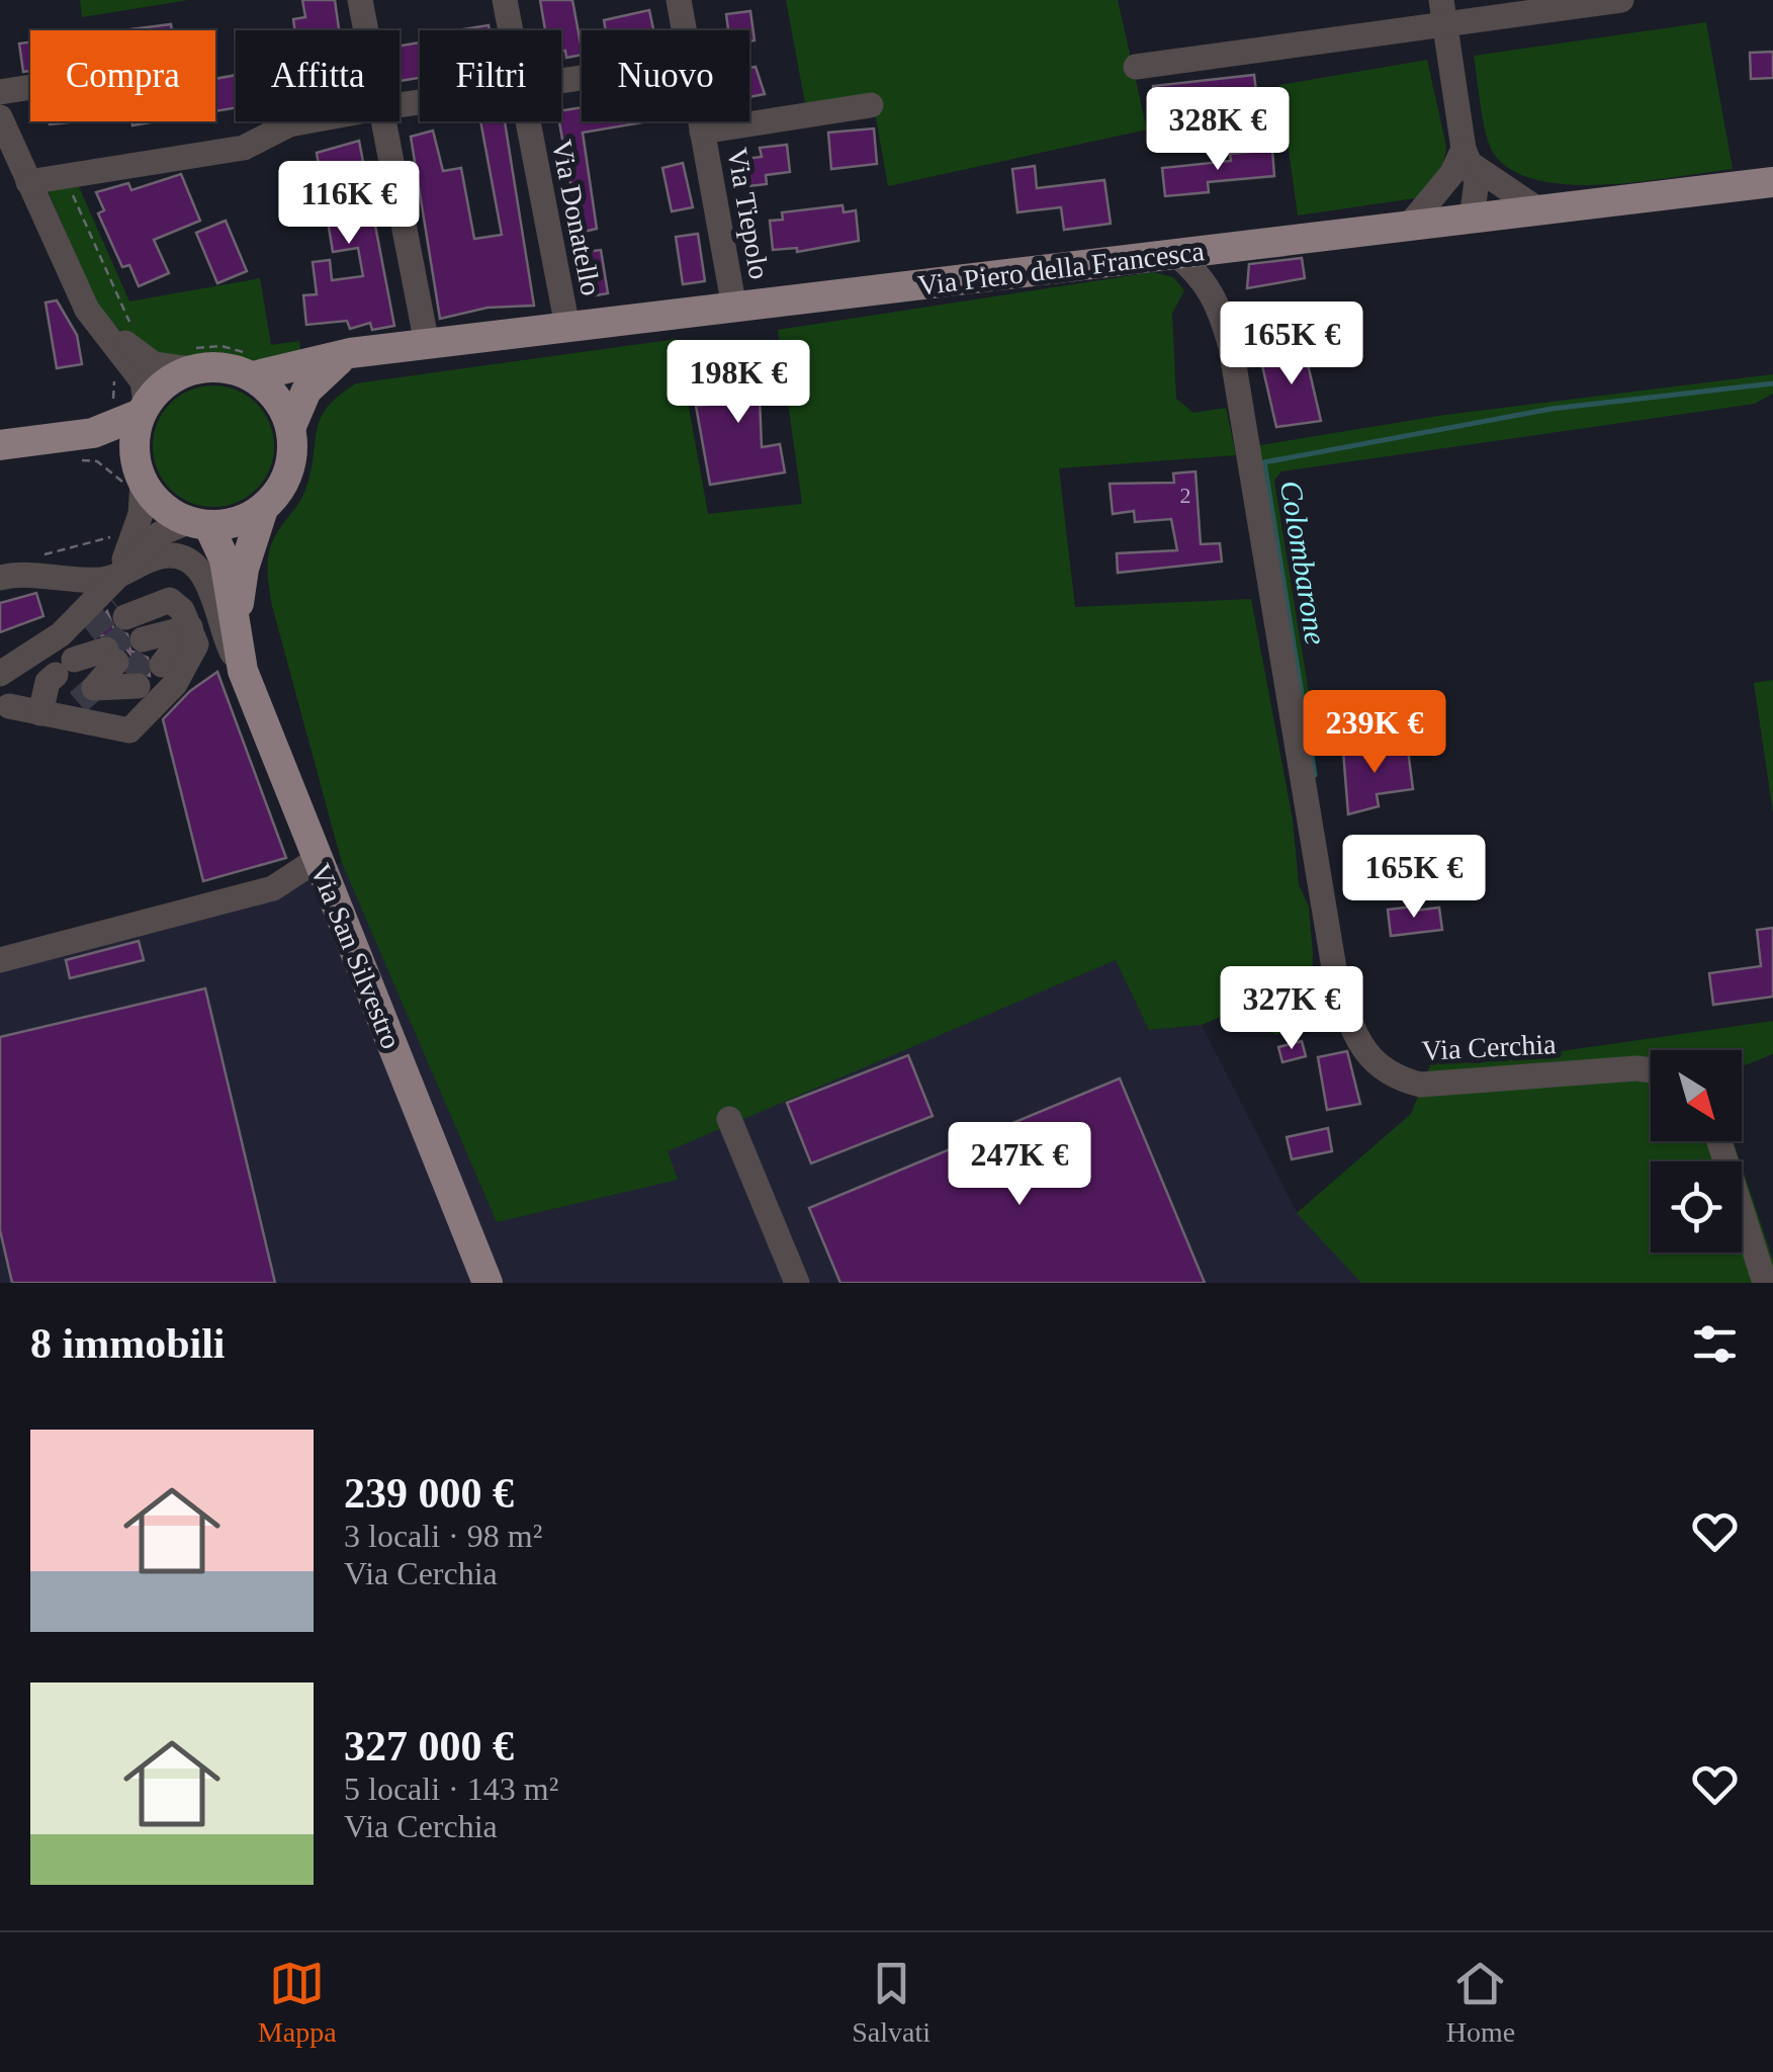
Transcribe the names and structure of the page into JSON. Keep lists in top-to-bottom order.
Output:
{
  "streets": {
    "main road": ["Via Piero della Francesca", "Via San Silvestro"],
    "street": ["Via Tiepolo", "Via Donatello", "Via Cerchia"]
  },
  "crossings": [
    ["Via Tiepolo", "Via Piero della Francesca"],
    ["Via Donatello", "Via Piero della Francesca"],
    ["Via Piero della Francesca", "Via San Silvestro"],
    ["Via Piero della Francesca", "Via Cerchia"]
  ],
  "water": ["Colombarone"],
  "house_numbers": ["2"],
  "north": "bottom right",
  "page": {
    "chip": [
      "Compra",
      "Affitta",
      "Filtri",
      "Nuovo"
    ],
    "price": [
      "328K €",
      "116K €",
      "165K €",
      "198K €",
      "239K €",
      "165K €",
      "327K €",
      "247K €"
    ],
    "heading": "8 immobili",
    "list": [
      {
        "name": "239 000 €",
        "note": "3 locali · 98 m² · Via Cerchia"
      },
      {
        "name": "327 000 €",
        "note": "5 locali · 143 m² · Via Cerchia"
      }
    ],
    "tabs": ["Mappa", "Salvati", "Home"]
  }
}
